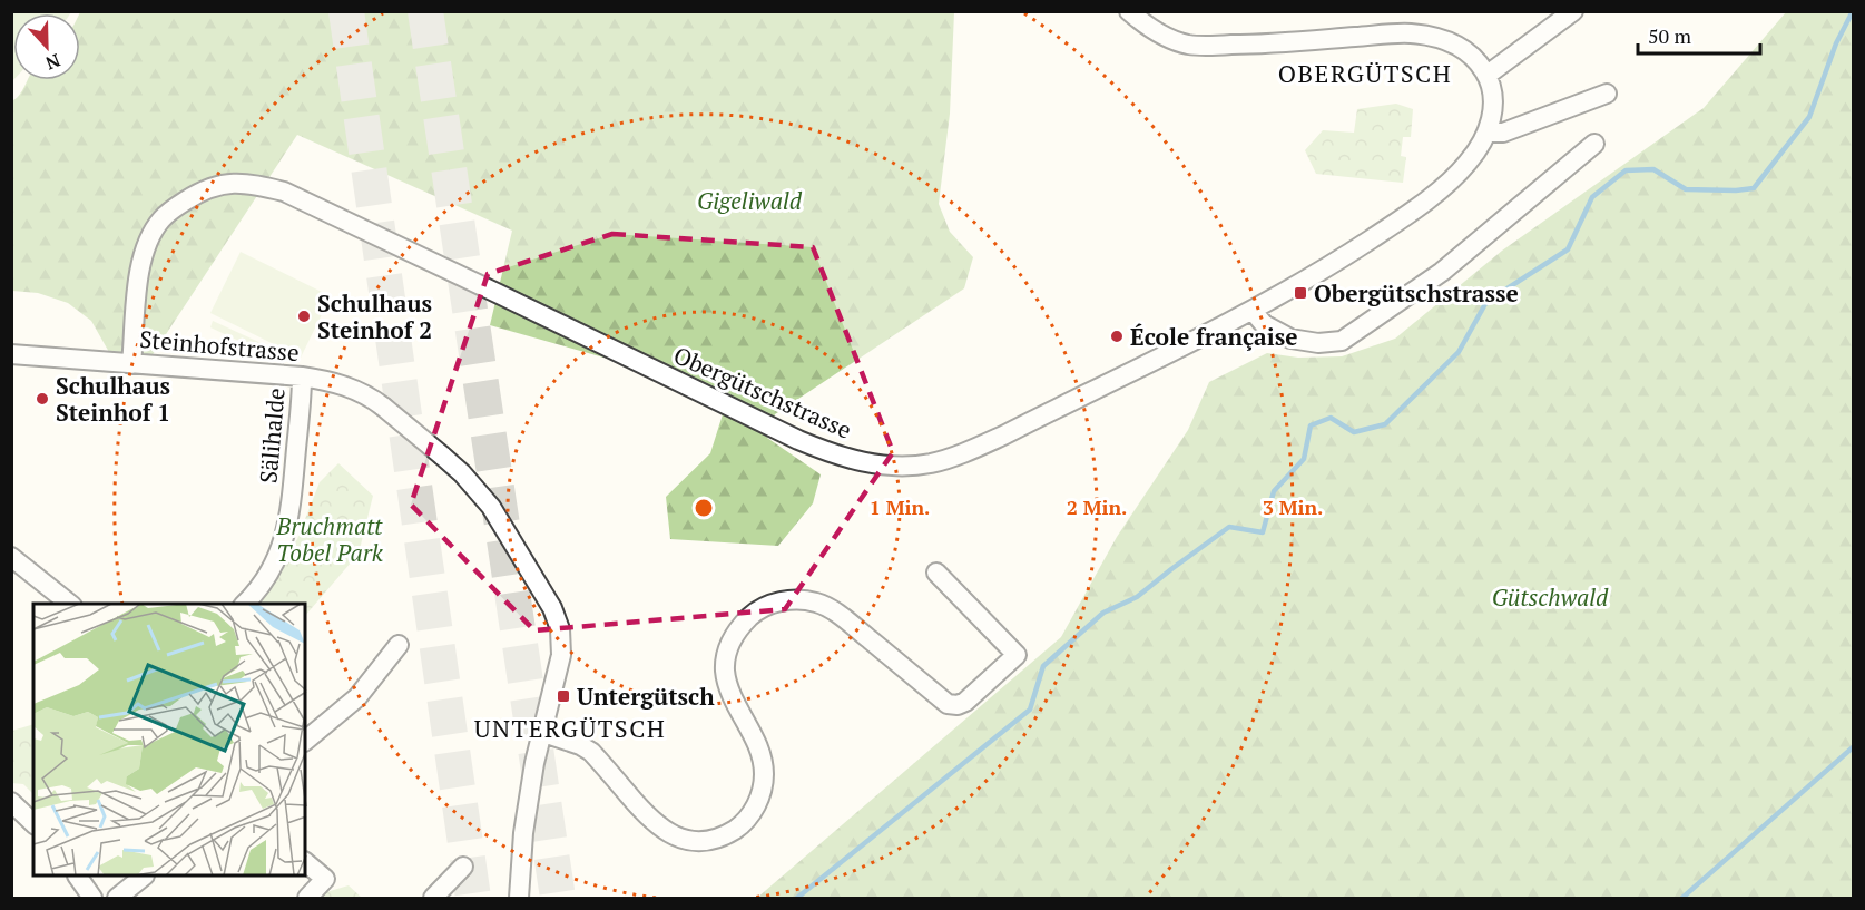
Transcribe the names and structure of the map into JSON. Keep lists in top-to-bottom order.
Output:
{
  "streets": {
    "street": ["Steinhofstrasse", "Obergütschstrasse", "Sälihalde"]
  },
  "crossings": [
    ["Steinhofstrasse", "Obergütschstrasse"],
    ["Steinhofstrasse", "Sälihalde"]
  ],
  "districts": ["OBERGÜTSCH", "UNTERGÜTSCH"],
  "parks": ["Gigeliwald", "Bruchmatt Tobel Park", "Gütschwald"],
  "places": {
    "transit": ["Obergütschstrasse", "Untergütsch"],
    "other": ["Schulhaus Steinhof 2", "École française", "Schulhaus Steinhof 1"]
  },
  "scale_bar": "50 m",
  "north": "bottom",
  "rings": ["1 Min.", "2 Min.", "3 Min."]
}
